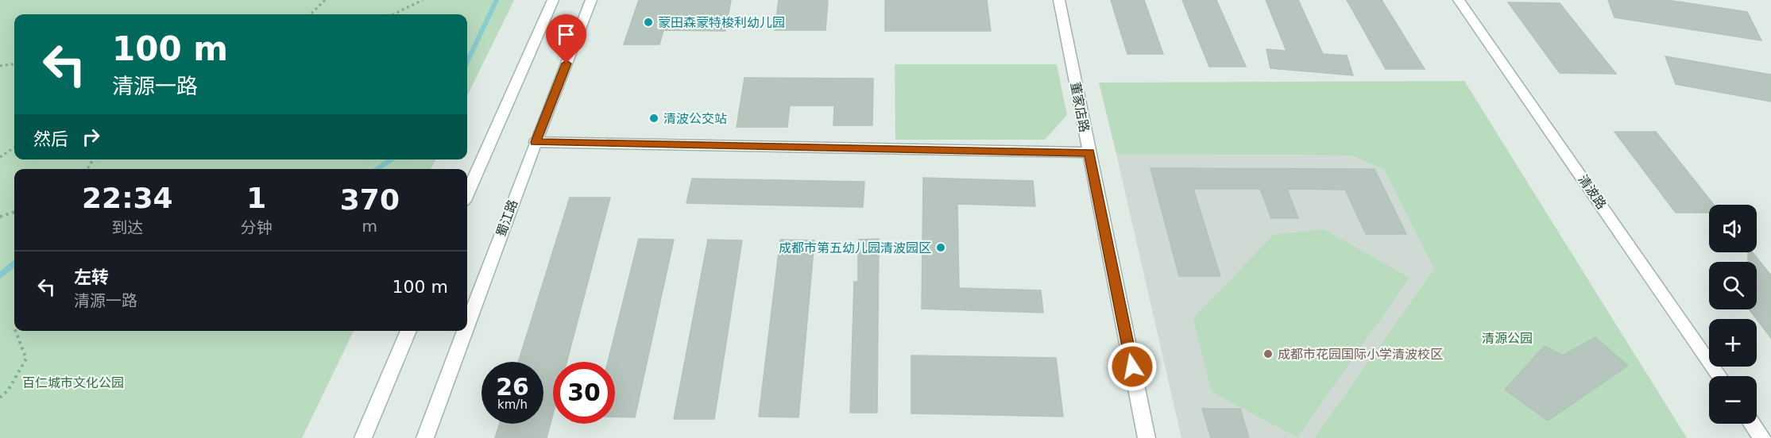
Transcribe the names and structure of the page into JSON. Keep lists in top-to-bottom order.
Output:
{
  "streets": {
    "street": ["董家店路", "清波路", "蜀江路"]
  },
  "parks": ["清源公园", "百仁城市文化公园"],
  "places": [
    "蒙田森蒙特梭利幼儿园",
    "清波公交站",
    "成都市第五幼儿园清波园区",
    "成都市花园国际小学清波校区"
  ],
  "page": {
    "turn": ["100 m", "清源一路"],
    "then": "然后",
    "eta": [
      "22:34",
      "到达",
      "1",
      "分钟",
      "370",
      "m"
    ],
    "map_buttons": ["+", "−"],
    "list": [
      {
        "name": "左转",
        "note": "清源一路",
        "value": "100 m"
      }
    ],
    "speed": "26 km/h",
    "limit": "30"
  }
}
